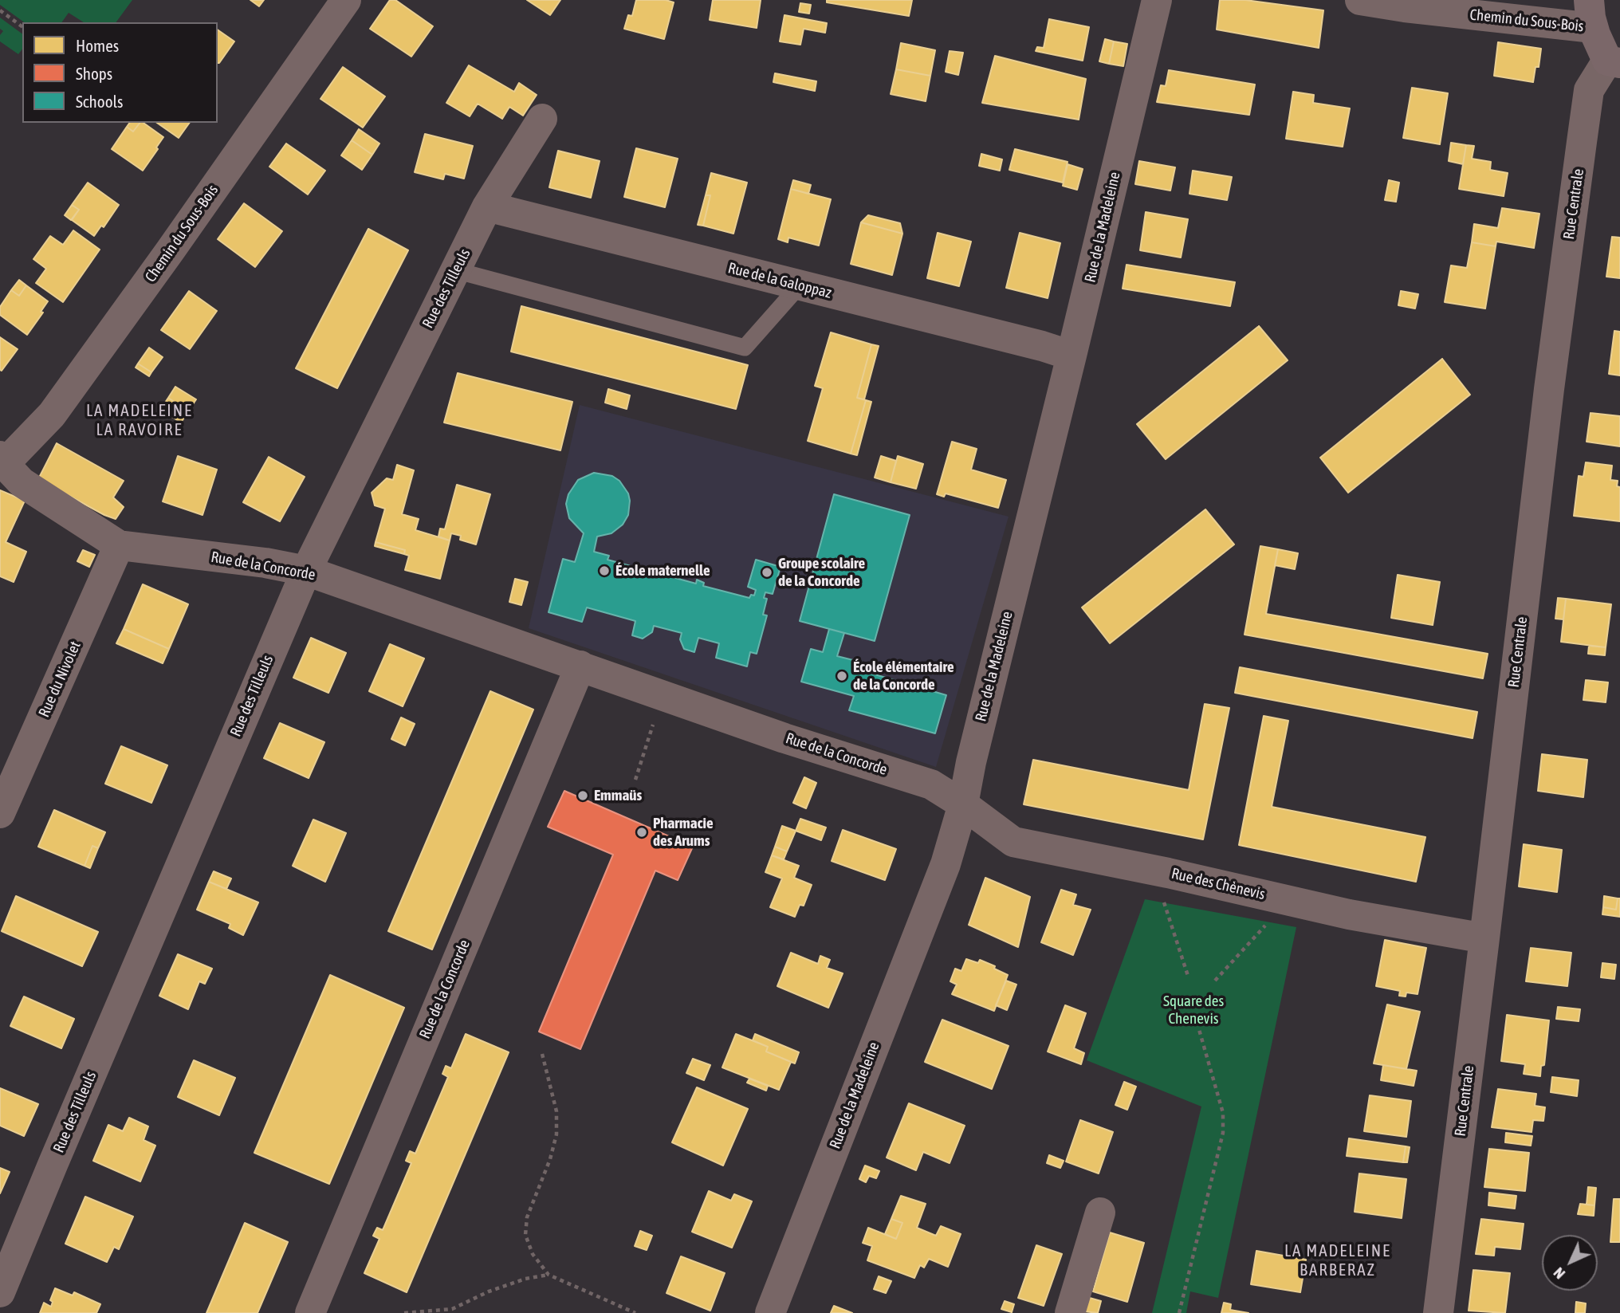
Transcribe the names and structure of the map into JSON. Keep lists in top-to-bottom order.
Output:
{
  "streets": {
    "main road": ["Rue Centrale"],
    "street": [
      "Chemin du Sous-Bois",
      "Rue de la Madeleine",
      "Rue de la Galoppaz",
      "Rue des Tilleuls",
      "Rue de la Concorde",
      "Rue du Nivolet",
      "Rue des Chènevis"
    ]
  },
  "crossings": [
    ["Chemin du Sous-Bois", "Rue Centrale"],
    ["Chemin du Sous-Bois", "Rue de la Concorde"],
    ["Rue Centrale", "Rue des Chènevis"],
    ["Rue de la Madeleine", "Rue de la Galoppaz"],
    ["Rue de la Madeleine", "Rue de la Concorde"],
    ["Rue de la Madeleine", "Rue des Chènevis"],
    ["Rue de la Galoppaz", "Rue des Tilleuls"],
    ["Rue des Tilleuls", "Rue de la Concorde"],
    ["Rue de la Concorde", "Rue du Nivolet"],
    ["Rue de la Concorde", "Rue des Chènevis"]
  ],
  "districts": ["LA MADELEINE LA RAVOIRE", "LA MADELEINE BARBERAZ"],
  "parks": ["Square des Chenevis"],
  "places": [
    "École maternelle",
    "Groupe scolaire de la Concorde",
    "École élémentaire de la Concorde",
    "Emmaüs",
    "Pharmacie des Arums"
  ],
  "legend": ["Homes", "Shops", "Schools"],
  "north": "bottom left"
}
